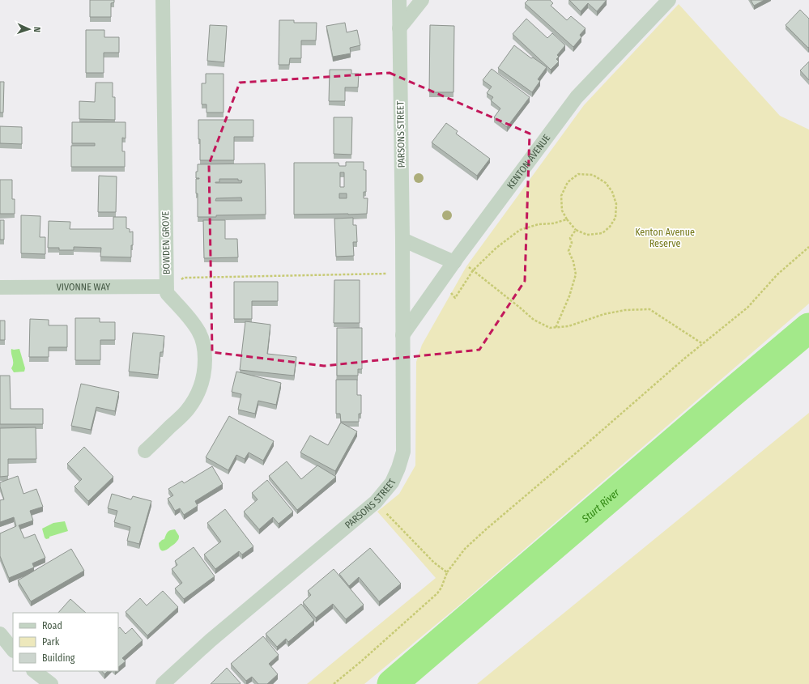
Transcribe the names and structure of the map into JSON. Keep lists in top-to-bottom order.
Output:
{
  "streets": {
    "street": [
      "PARSONS STREET",
      "KENTON AVENUE",
      "BOWDEN GROVE",
      "VIVONNE WAY"
    ]
  },
  "crossings": [
    ["PARSONS STREET", "KENTON AVENUE"],
    ["BOWDEN GROVE", "VIVONNE WAY"]
  ],
  "water": ["Sturt River"],
  "parks": ["Kenton Avenue Reserve"],
  "legend": ["Road", "Park", "Building"],
  "north": "right"
}
